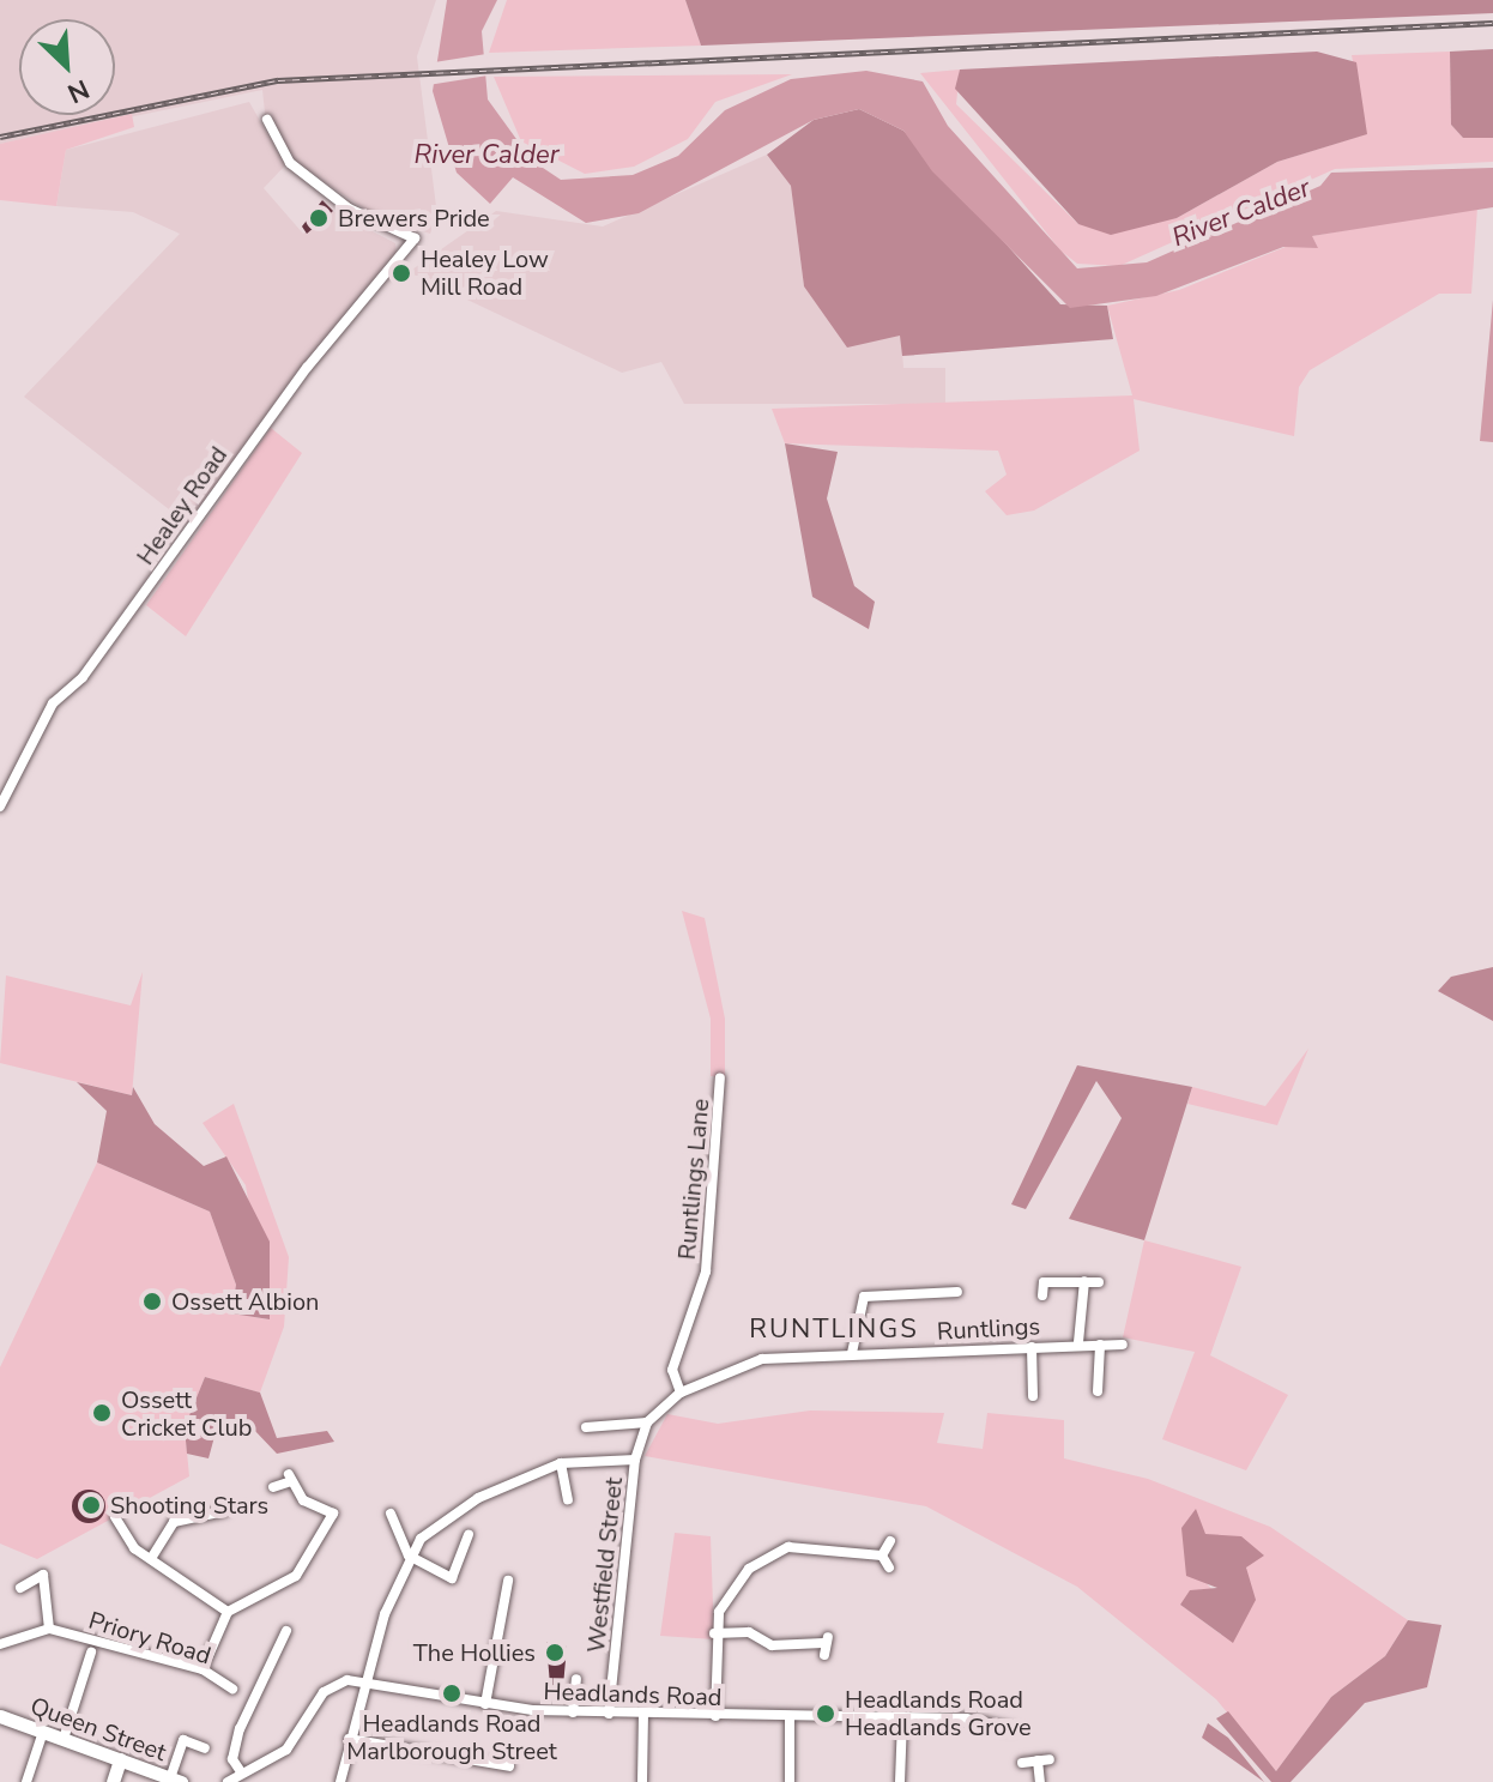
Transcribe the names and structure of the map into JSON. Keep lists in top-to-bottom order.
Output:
{
  "streets": {
    "street": [
      "Healey Road",
      "Runtlings Lane",
      "Runtlings",
      "Westfield Street",
      "Priory Road",
      "Headlands Road",
      "Queen Street"
    ]
  },
  "crossings": [
    ["Runtlings Lane", "Runtlings"],
    ["Runtlings", "Westfield Street"],
    ["Westfield Street", "Headlands Road"]
  ],
  "districts": ["RUNTLINGS"],
  "water": ["River Calder"],
  "places": [
    "Brewers Pride",
    "Healey Low Mill Road",
    "Ossett Albion",
    "Ossett Cricket Club",
    "Shooting Stars",
    "The Hollies",
    "Headlands Road Marlborough Street",
    "Headlands Road Headlands Grove"
  ],
  "north": "bottom right"
}
